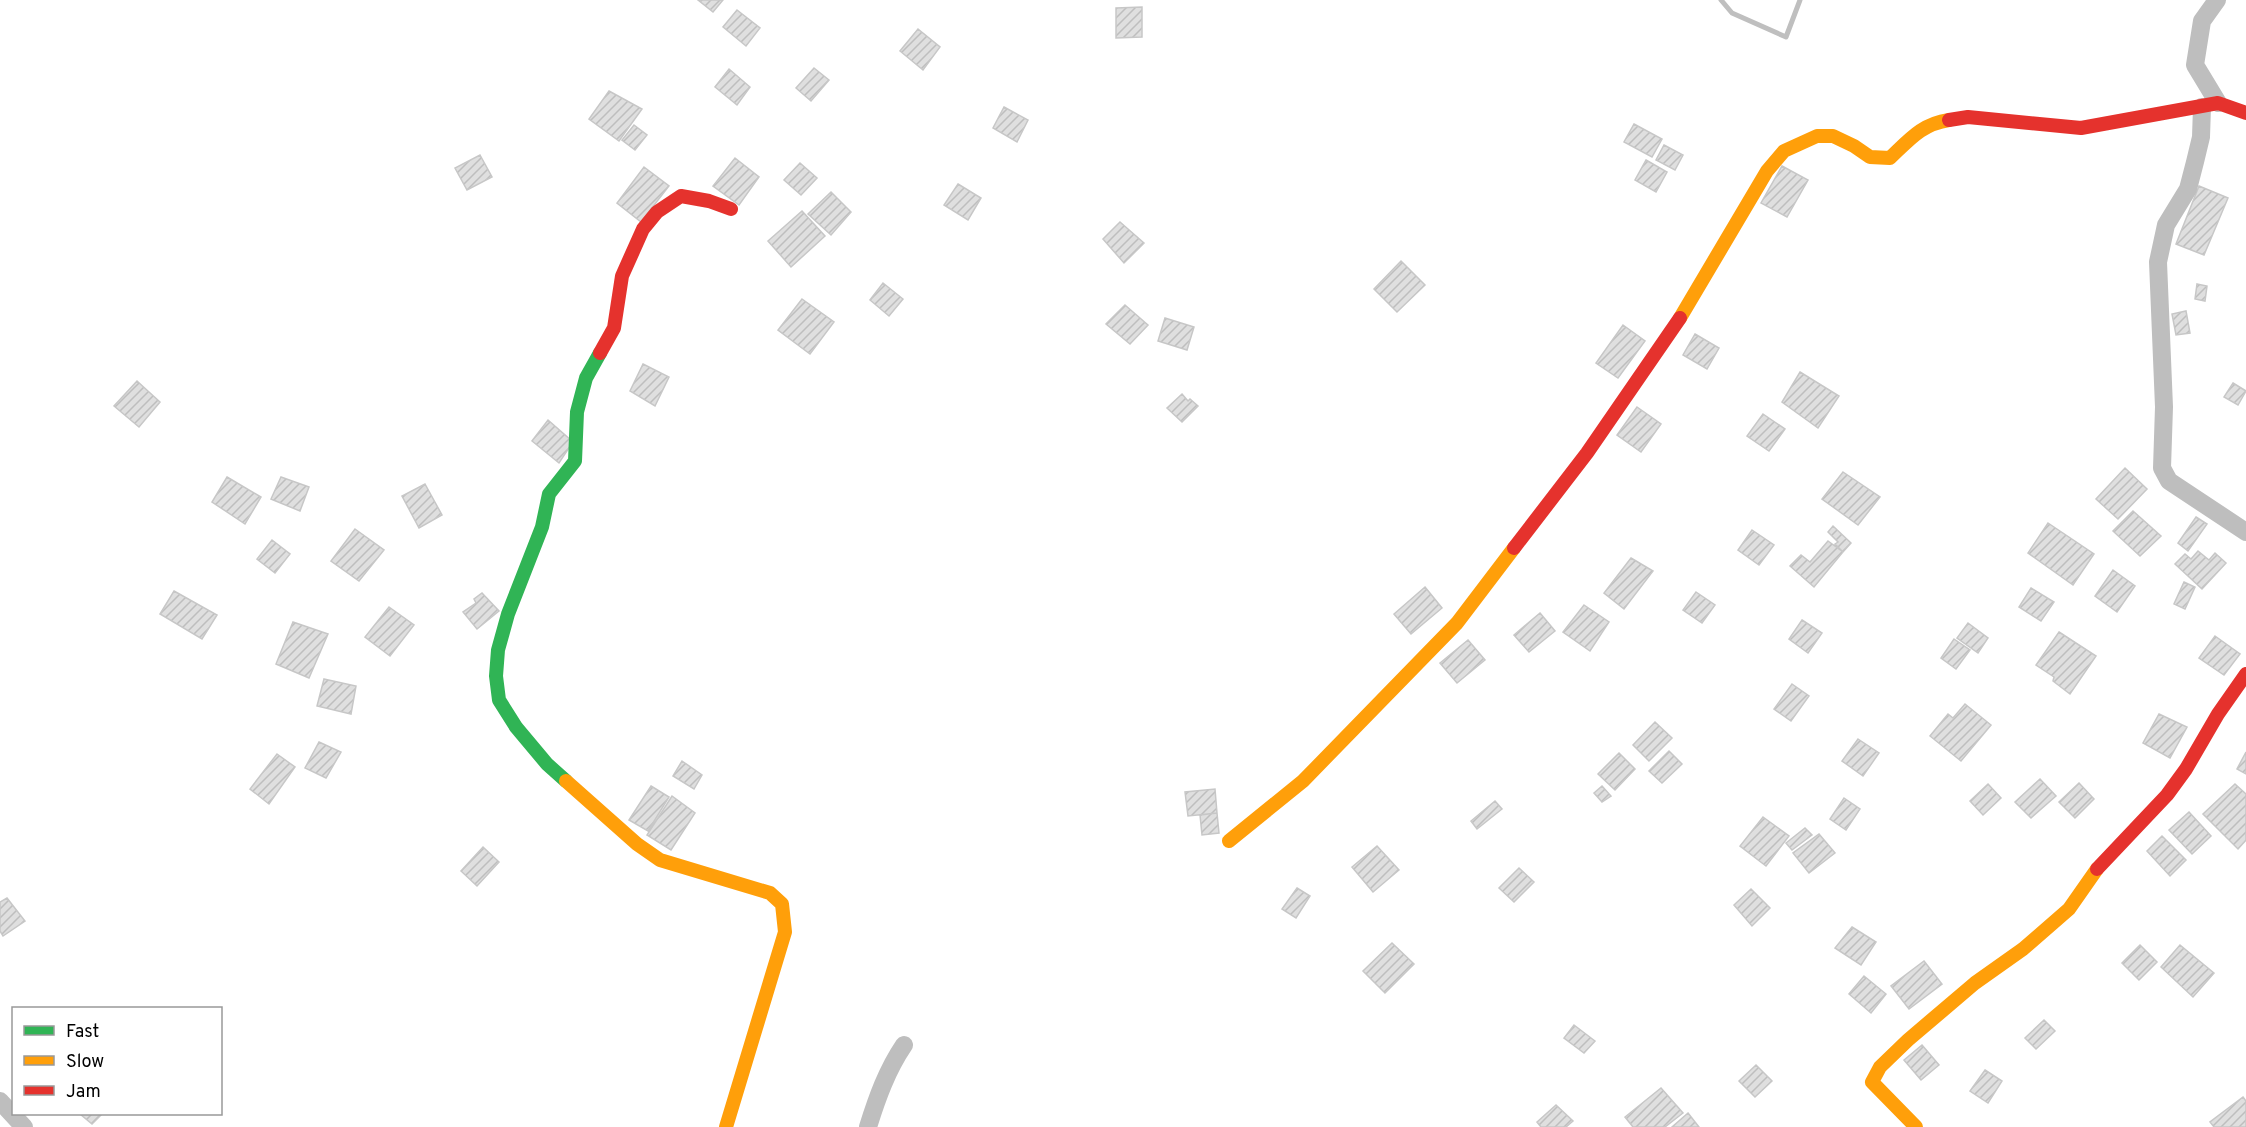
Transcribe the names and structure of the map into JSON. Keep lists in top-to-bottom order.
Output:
{
  "legend": ["Fast", "Slow", "Jam"]
}
